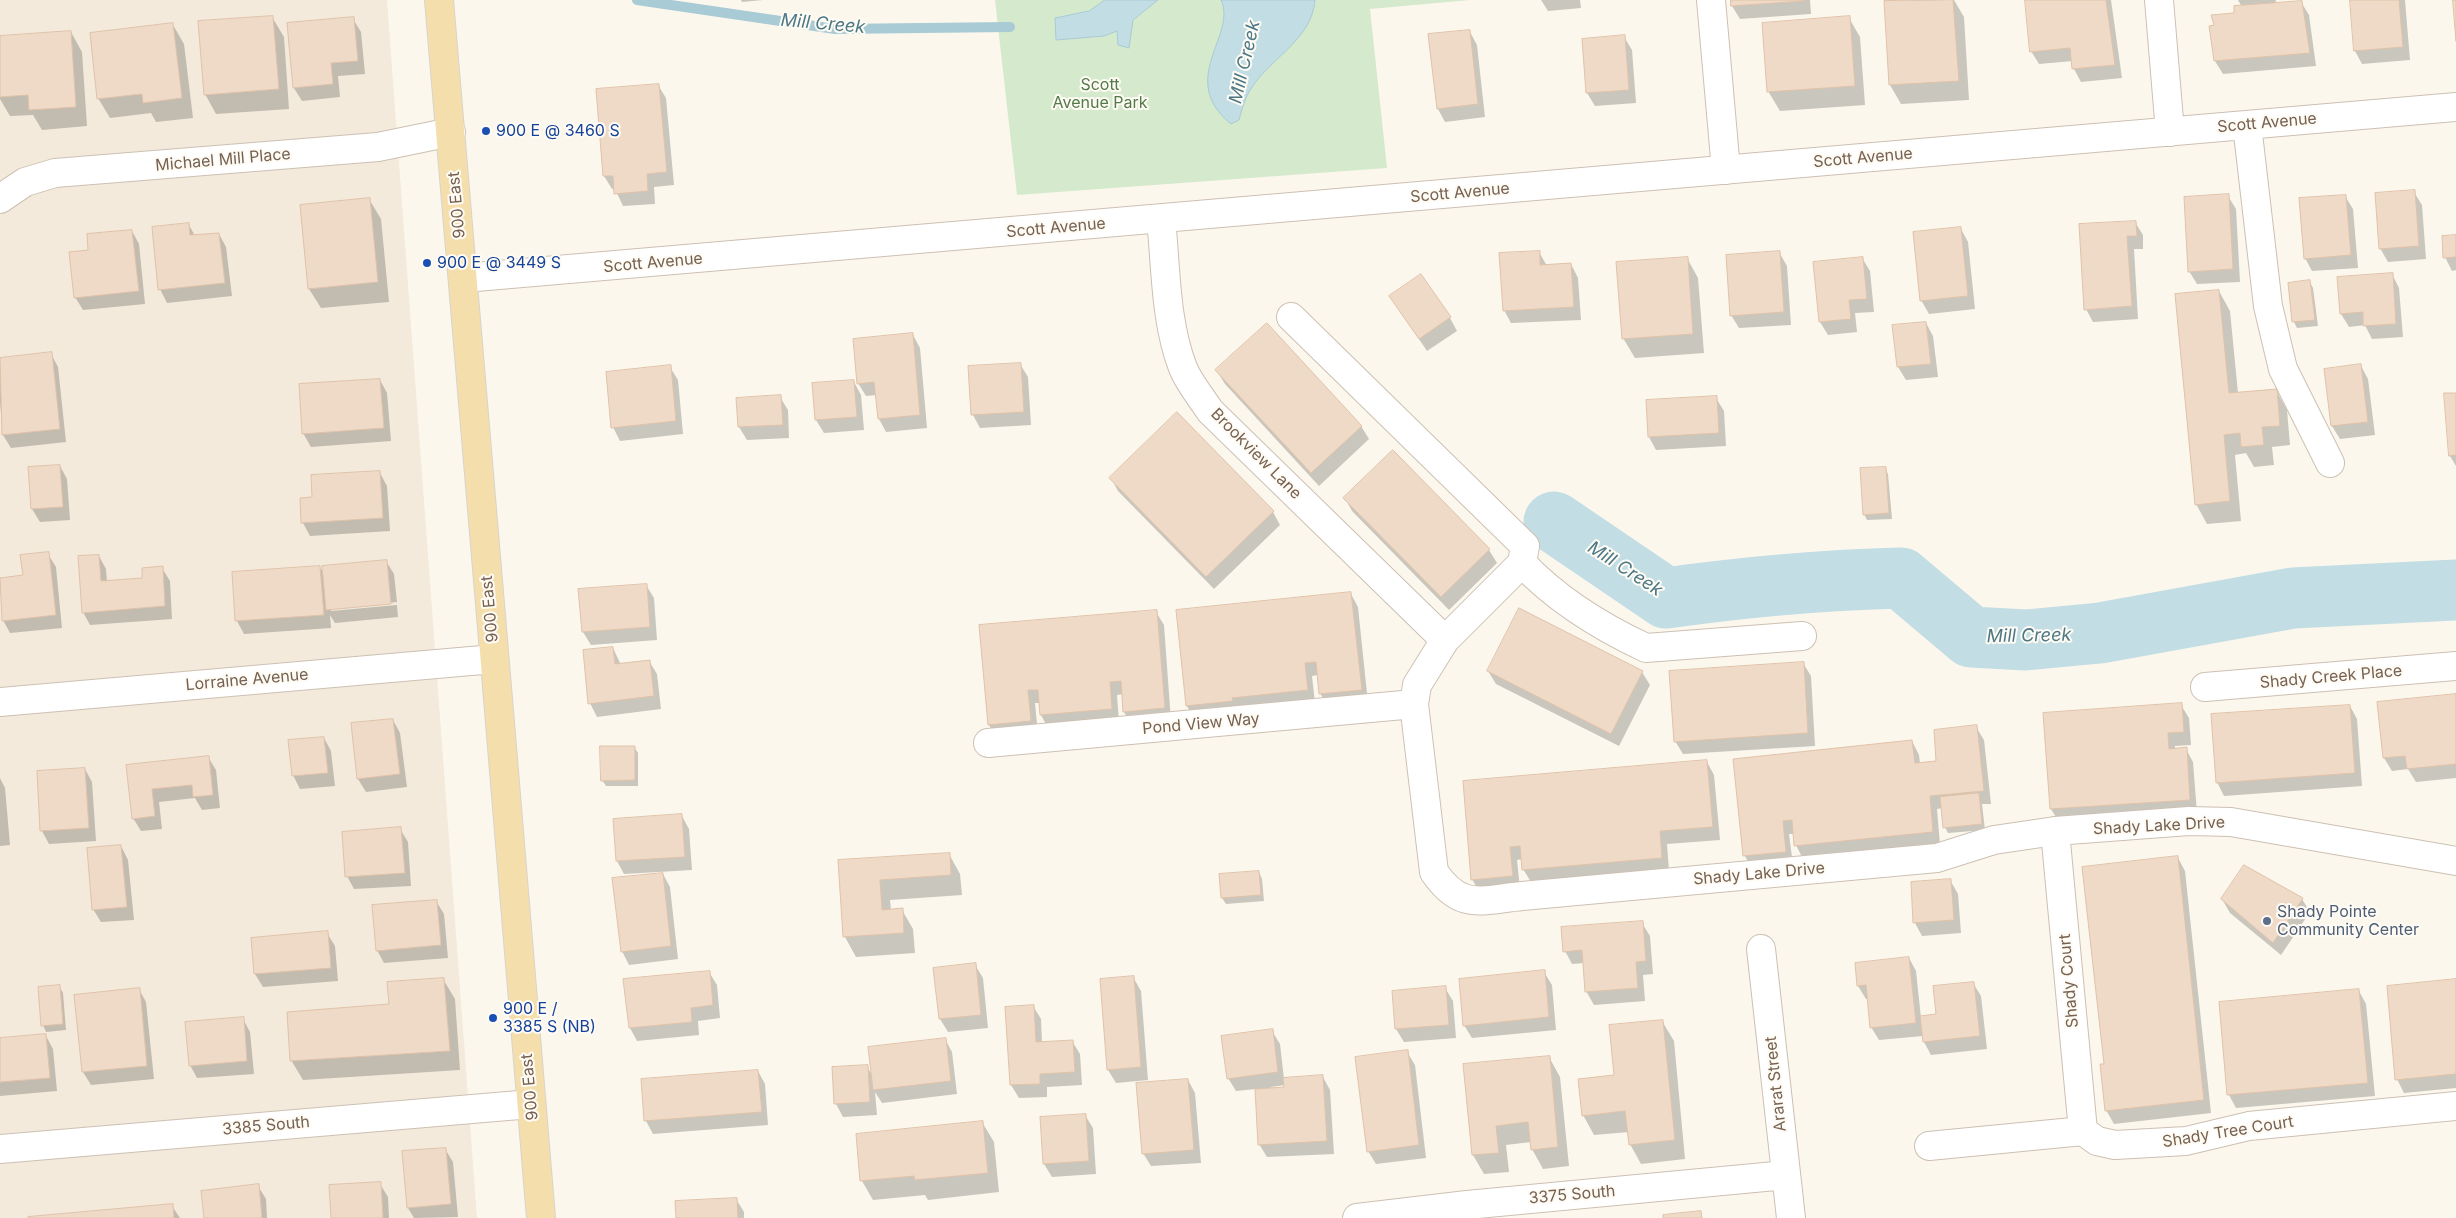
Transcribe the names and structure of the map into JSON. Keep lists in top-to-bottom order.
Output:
{
  "streets": {
    "main road": ["900 East"],
    "street": [
      "Scott Avenue",
      "Michael Mill Place",
      "Brookview Lane",
      "Shady Creek Place",
      "Lorraine Avenue",
      "Pond View Way",
      "Shady Lake Drive",
      "Shady Court",
      "Ararat Street",
      "3385 South",
      "Shady Tree Court",
      "3375 South"
    ]
  },
  "crossings": [
    ["Scott Avenue", "900 East"],
    ["Scott Avenue", "Brookview Lane"],
    ["Michael Mill Place", "900 East"],
    ["900 East", "Lorraine Avenue"],
    ["900 East", "3385 South"],
    ["Brookview Lane", "Shady Lake Drive"],
    ["Pond View Way", "Shady Lake Drive"],
    ["Shady Lake Drive", "Shady Court"],
    ["Shady Court", "Shady Tree Court"],
    ["Ararat Street", "3375 South"]
  ],
  "water": ["Mill Creek"],
  "parks": ["Scott Avenue Park"],
  "places": [
    "900 E @ 3460 S",
    "900 E @ 3449 S",
    "Shady Pointe Community Center",
    "900 E / 3385 S (NB)"
  ]
}
